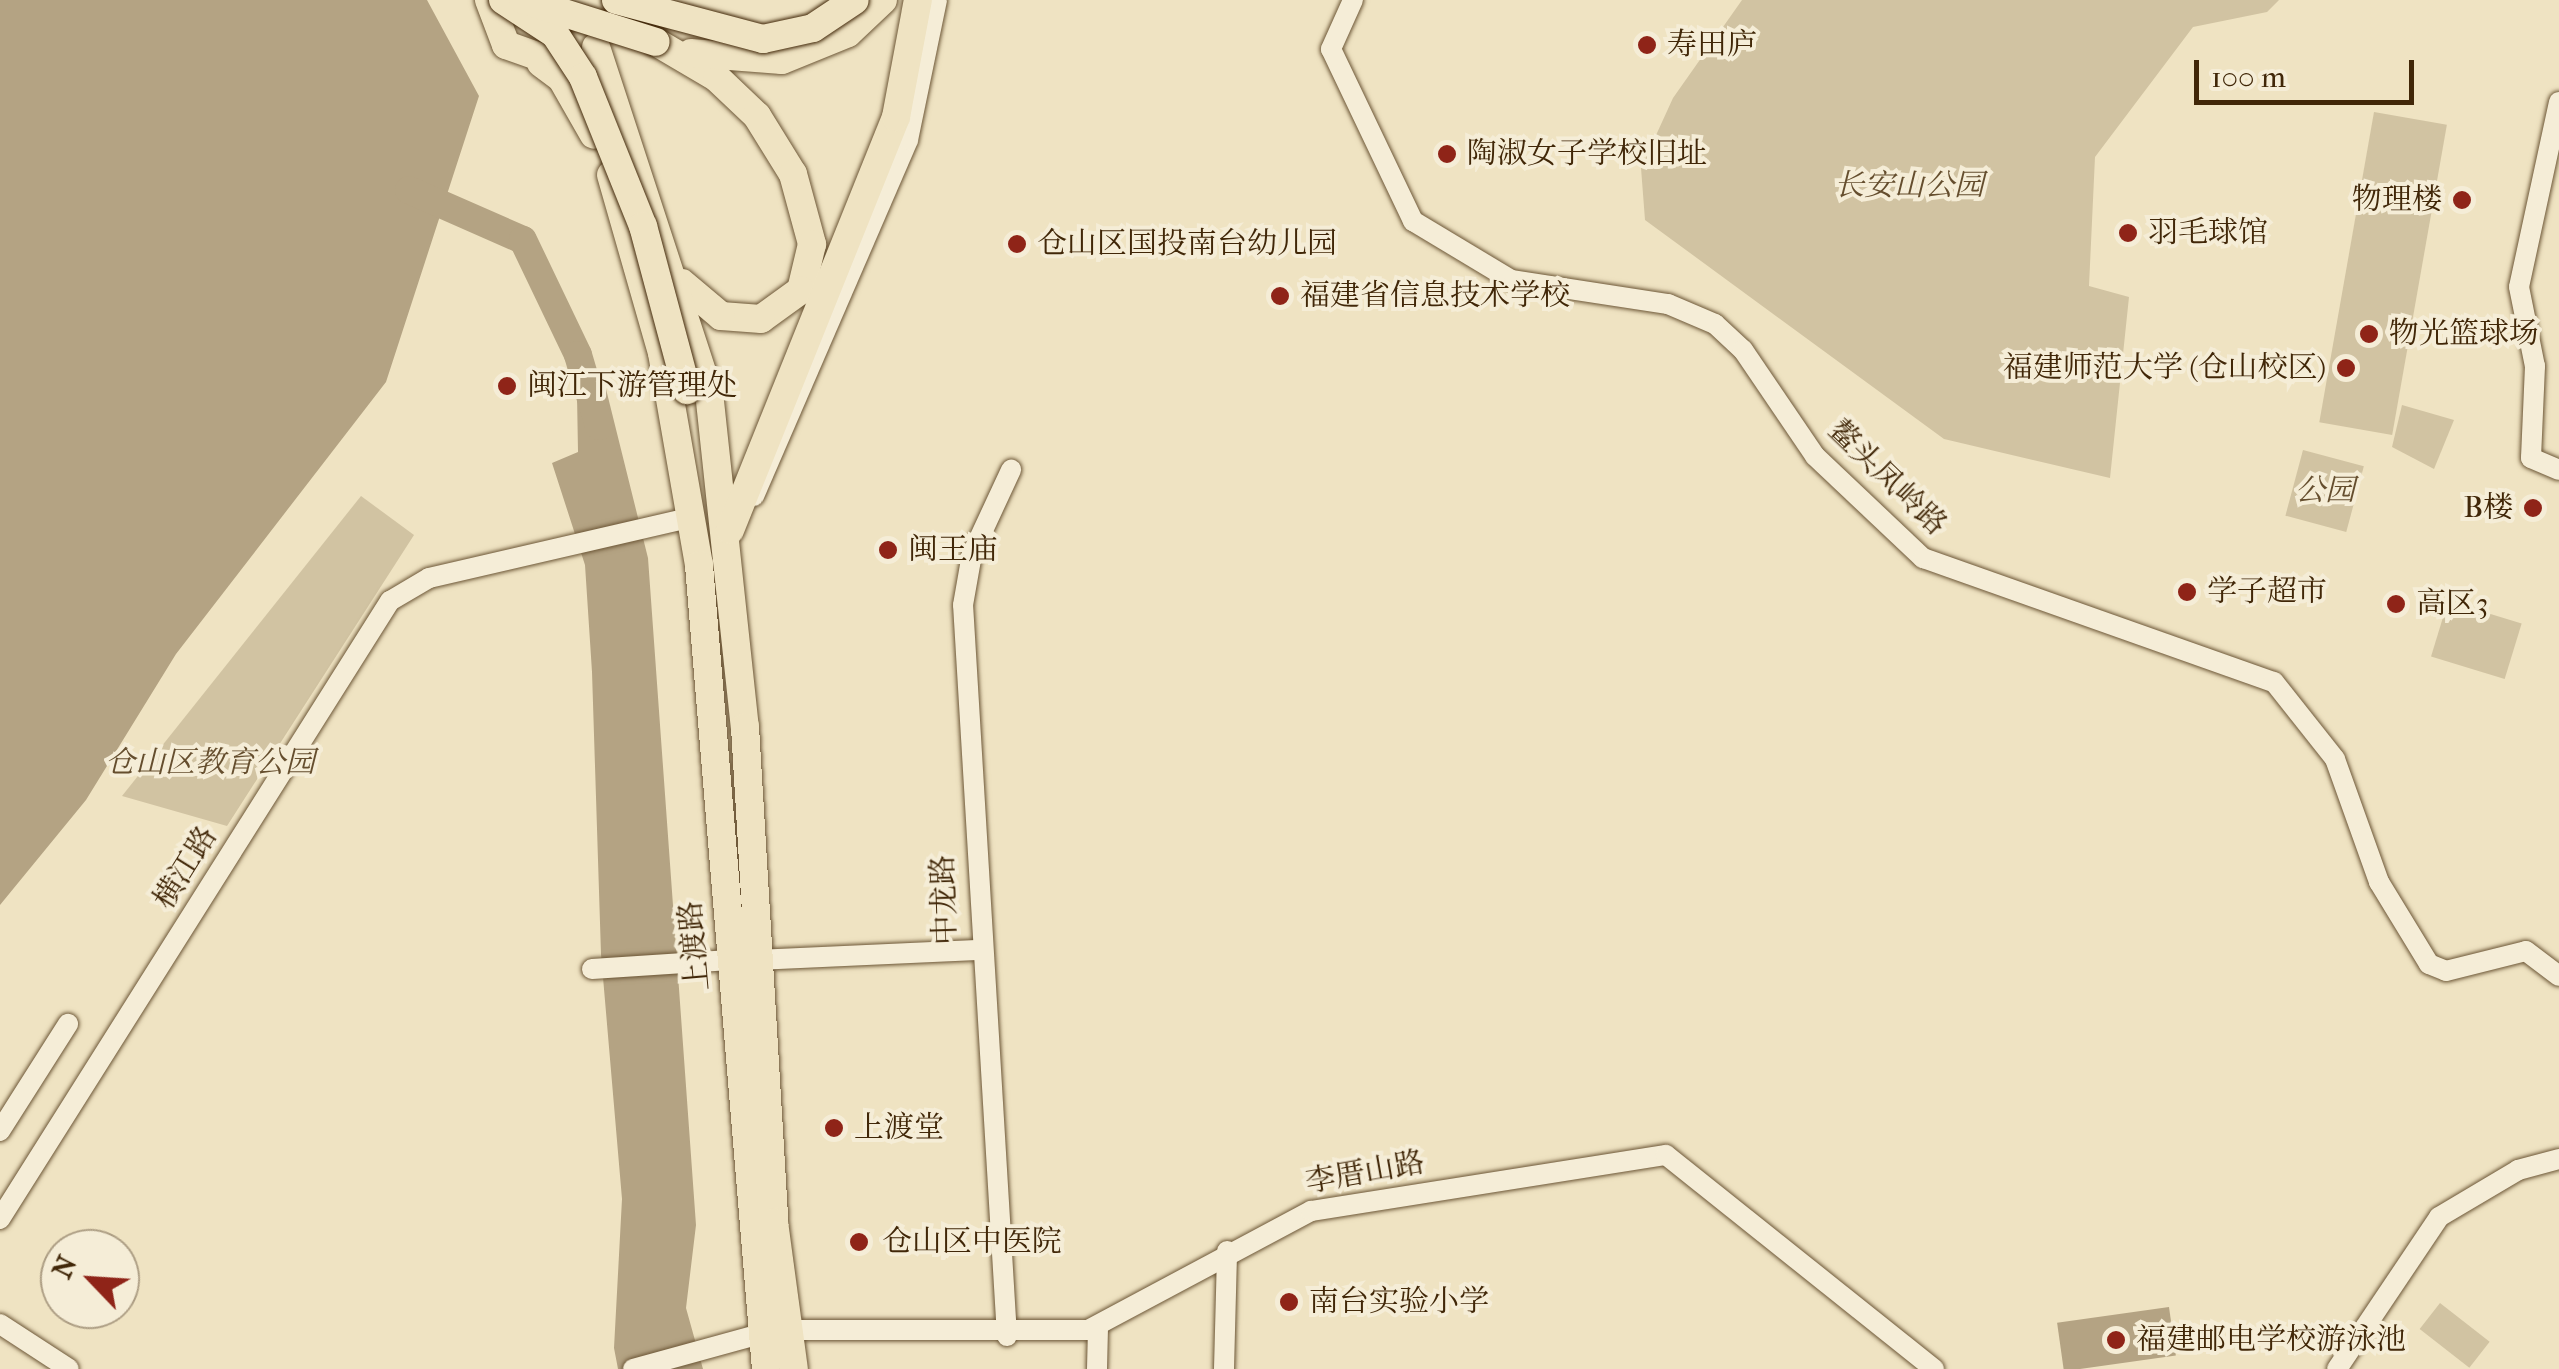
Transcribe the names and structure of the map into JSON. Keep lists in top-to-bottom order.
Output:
{
  "streets": {
    "main road": ["上渡路"],
    "street": [
      "鳌头凤岭路",
      "横江路",
      "中龙路",
      "李厝山路"
    ]
  },
  "crossings": [
    ["横江路", "上渡路"],
    ["中龙路", "李厝山路"],
    ["上渡路", "李厝山路"]
  ],
  "parks": ["长安山公园", "公园", "仓山区教育公园"],
  "places": [
    "寿田庐",
    "陶淑女子学校旧址",
    "物理楼",
    "羽毛球馆",
    "仓山区国投南台幼儿园",
    "福建省信息技术学校",
    "物光篮球场",
    "福建师范大学 (仓山校区)",
    "闽江下游管理处",
    "B楼",
    "闽王庙",
    "学子超市",
    "高区3",
    "上渡堂",
    "仓山区中医院",
    "南台实验小学",
    "福建邮电学校游泳池"
  ],
  "scale_bar": "100 m",
  "north": "top left"
}
